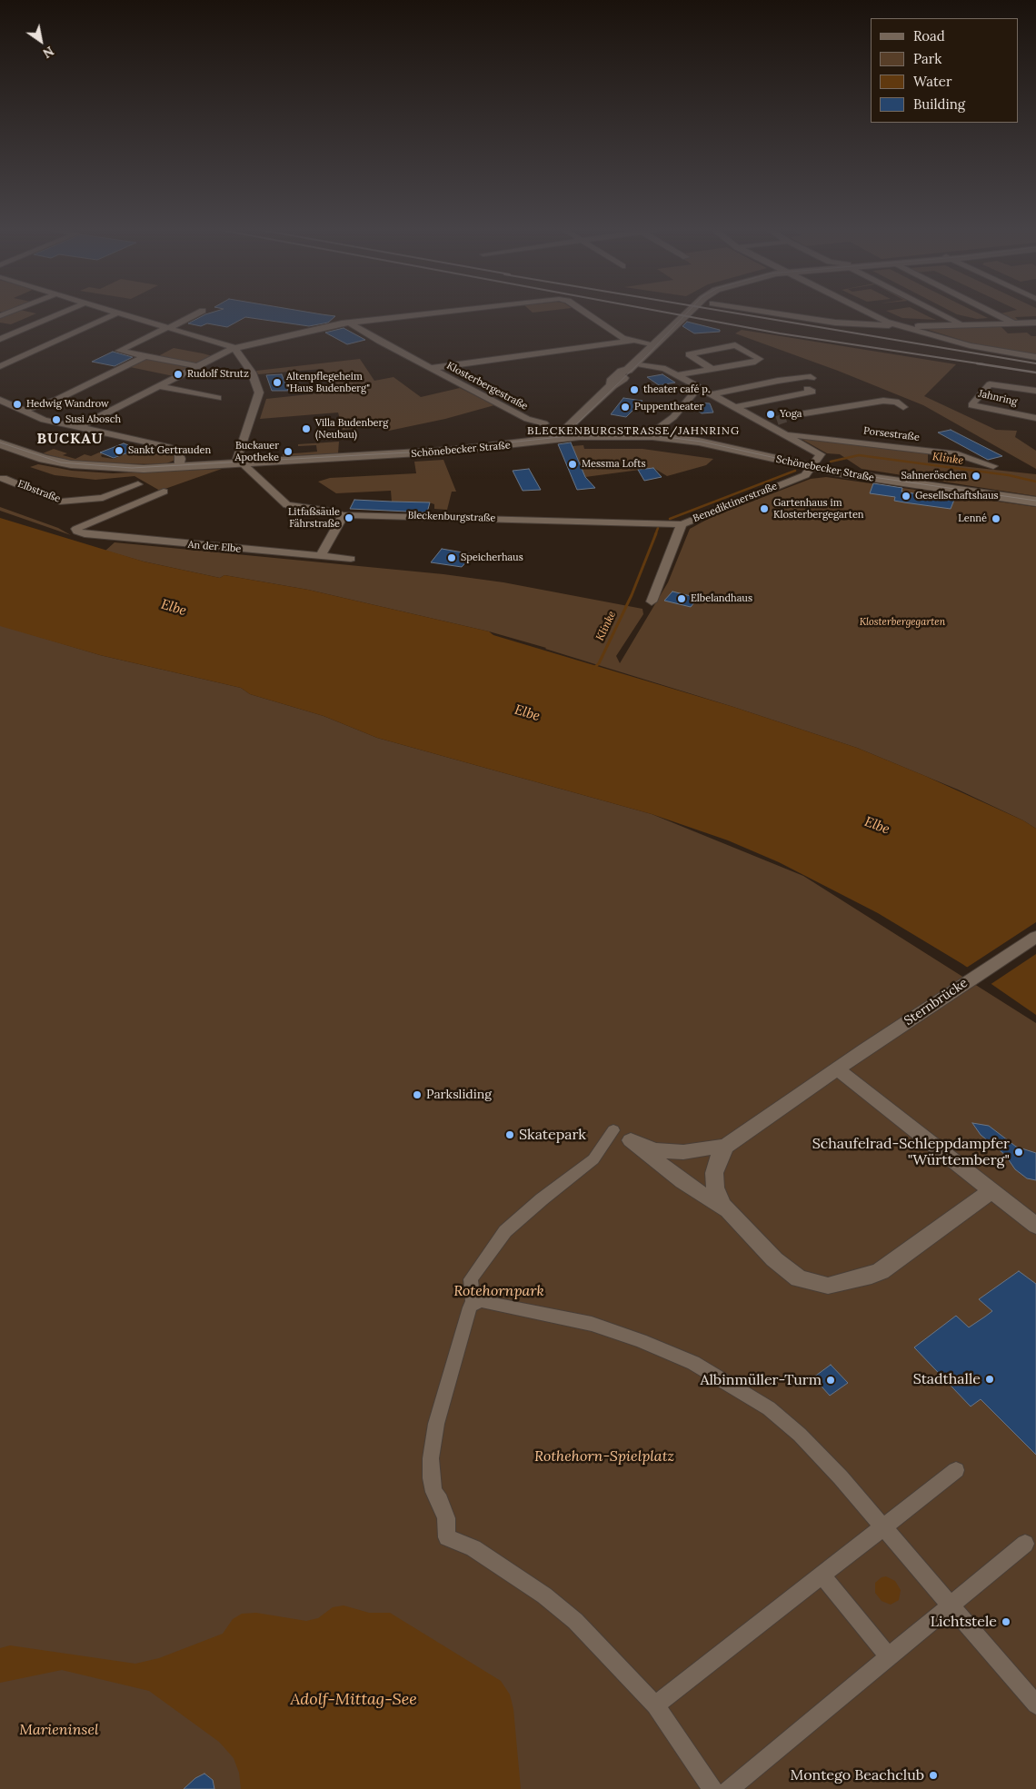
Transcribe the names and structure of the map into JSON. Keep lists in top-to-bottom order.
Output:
{
  "streets": {
    "main road": ["Schönebecker Straße"],
    "street": [
      "Klosterbergestraße",
      "Jahnring",
      "Porsestraße",
      "Elbstraße",
      "Benediktinerstraße",
      "Bleckenburgstraße",
      "An der Elbe",
      "Sternbrücke"
    ]
  },
  "crossings": [
    ["Porsestraße", "Schönebecker Straße"],
    ["Porsestraße", "Benediktinerstraße"],
    ["Schönebecker Straße", "Benediktinerstraße"],
    ["Schönebecker Straße", "Bleckenburgstraße"],
    ["Benediktinerstraße", "Bleckenburgstraße"]
  ],
  "districts": ["BLECKENBURGSTRASSE/JAHNRING", "BUCKAU"],
  "water": ["Klinke", "Elbe", "Adolf-Mittag-See"],
  "parks": [
    "Klosterbergegarten",
    "Rotehornpark",
    "Rothehorn-Spielplatz",
    "Marieninsel"
  ],
  "places": [
    "Rudolf Strutz",
    "Altenpflegeheim \"Haus Budenberg\"",
    "theater café p.",
    "Hedwig Wandrow",
    "Puppentheater",
    "Yoga",
    "Susi Abosch",
    "Villa Budenberg (Neubau)",
    "Sankt Gertrauden",
    "Buckauer Apotheke",
    "Messma Lofts",
    "Sahneröschen",
    "Gesellschaftshaus",
    "Gartenhaus im Klosterbergegarten",
    "Litfaßsäule Fährstraße",
    "Lenné",
    "Speicherhaus",
    "Elbelandhaus",
    "Parksliding",
    "Skatepark",
    "Schaufelrad-Schleppdampfer \"Württemberg\"",
    "Stadthalle",
    "Albinmüller-Turm",
    "Lichtstele",
    "Montego Beachclub"
  ],
  "legend": [
    "Road",
    "Park",
    "Water",
    "Building"
  ],
  "north": "bottom right"
}
